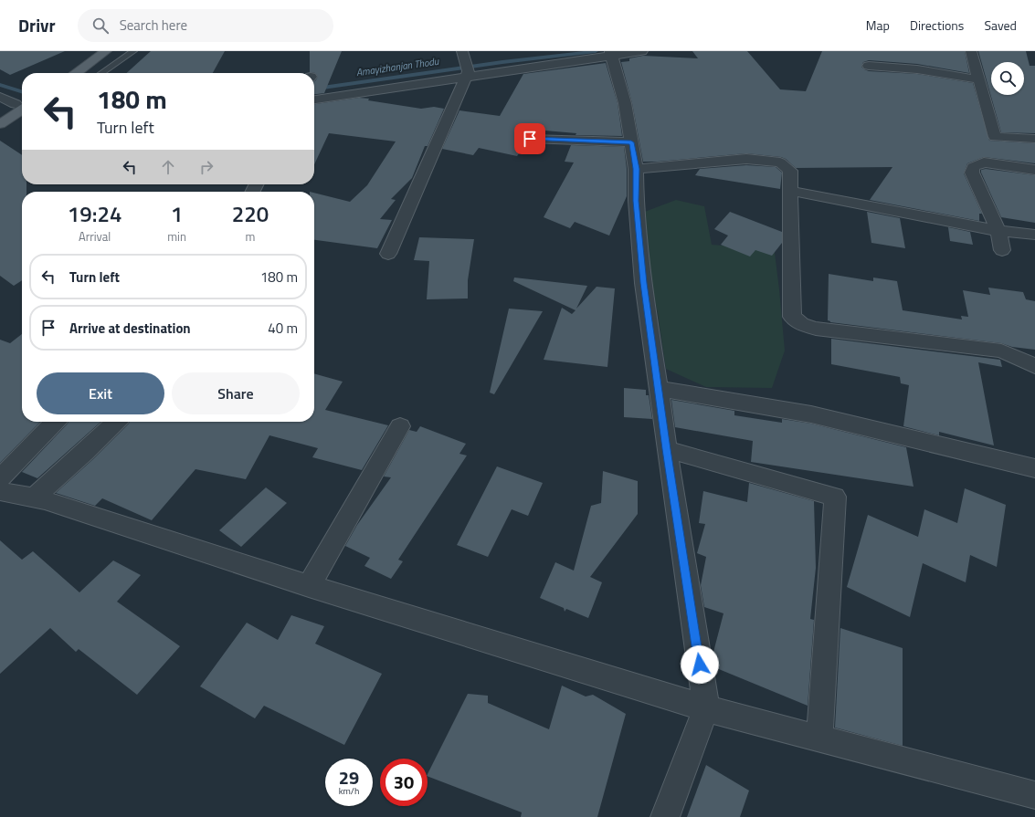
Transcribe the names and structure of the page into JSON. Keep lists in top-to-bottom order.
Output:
{
  "water": ["Amayizhanjan Thodu"],
  "page": {
    "header": "Drivr",
    "search": "Search here",
    "nav": ["Map", "Directions", "Saved"],
    "turn": ["180 m", "Turn left"],
    "eta": [
      "19:24",
      "Arrival",
      "1",
      "min",
      "220",
      "m"
    ],
    "list": [
      {
        "name": "Turn left",
        "value": "180 m"
      },
      {
        "name": "Arrive at destination",
        "value": "40 m"
      }
    ],
    "buttons": ["Exit", "Share"],
    "speed": "29 km/h",
    "limit": "30"
  }
}
